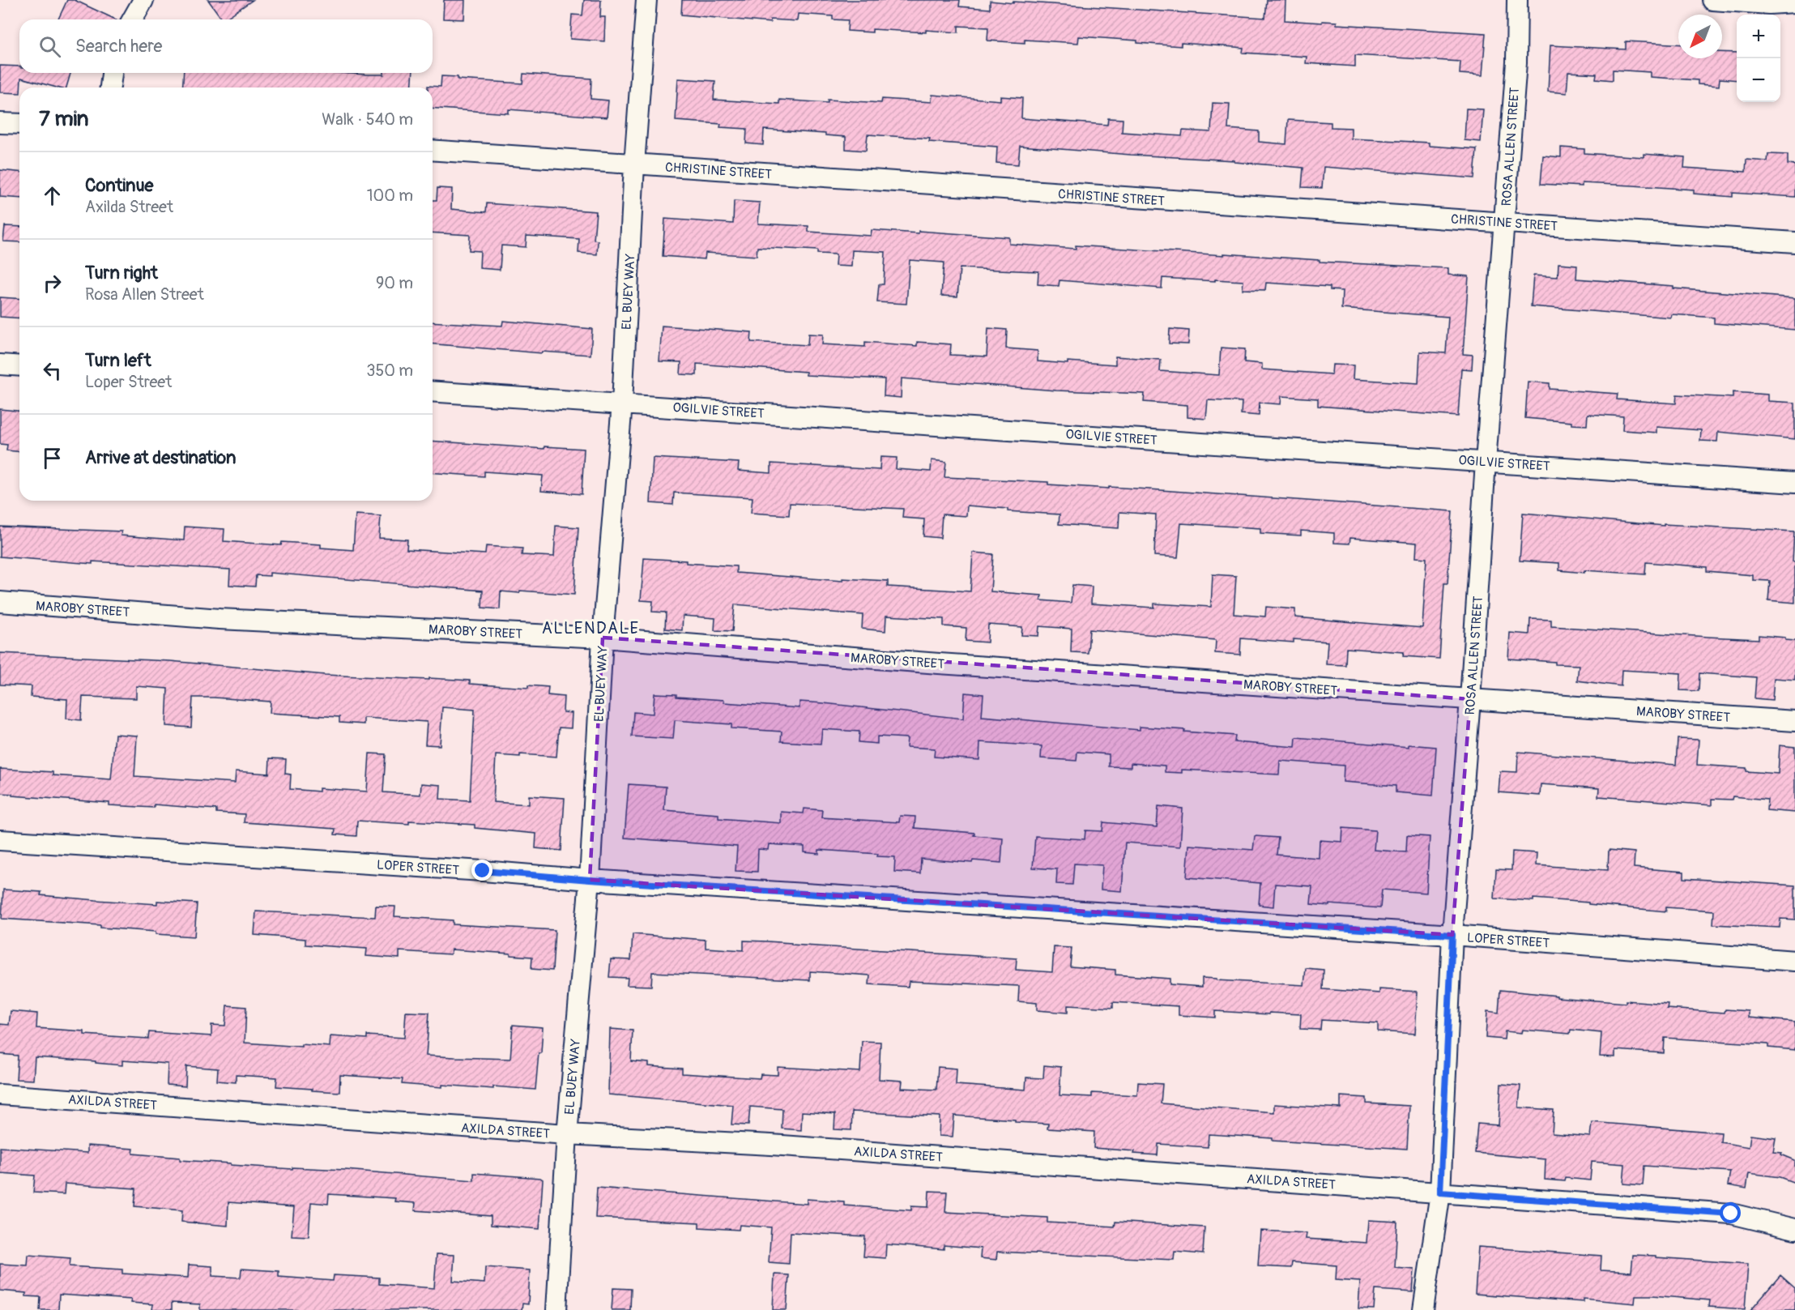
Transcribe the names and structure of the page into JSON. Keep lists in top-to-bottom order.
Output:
{
  "streets": {
    "street": [
      "ROSA ALLEN STREET",
      "CHRISTINE STREET",
      "EL BUEY WAY",
      "OGILVIE STREET",
      "MAROBY STREET",
      "LOPER STREET",
      "AXILDA STREET"
    ]
  },
  "crossings": [
    ["ROSA ALLEN STREET", "CHRISTINE STREET"],
    ["ROSA ALLEN STREET", "OGILVIE STREET"],
    ["ROSA ALLEN STREET", "MAROBY STREET"],
    ["ROSA ALLEN STREET", "LOPER STREET"],
    ["ROSA ALLEN STREET", "AXILDA STREET"],
    ["CHRISTINE STREET", "EL BUEY WAY"],
    ["EL BUEY WAY", "OGILVIE STREET"],
    ["EL BUEY WAY", "MAROBY STREET"],
    ["EL BUEY WAY", "LOPER STREET"],
    ["EL BUEY WAY", "AXILDA STREET"]
  ],
  "districts": ["ALLENDALE"],
  "north": "bottom left",
  "page": {
    "map_buttons": ["+", "−"],
    "search": "Search here",
    "heading": ["7 min", "Walk · 540 m"],
    "list": [
      ["Continue", "Axilda Street", "100 m"],
      ["Turn right", "Rosa Allen Street", "90 m"],
      ["Turn left", "Loper Street", "350 m"],
      "Arrive at destination"
    ]
  }
}
